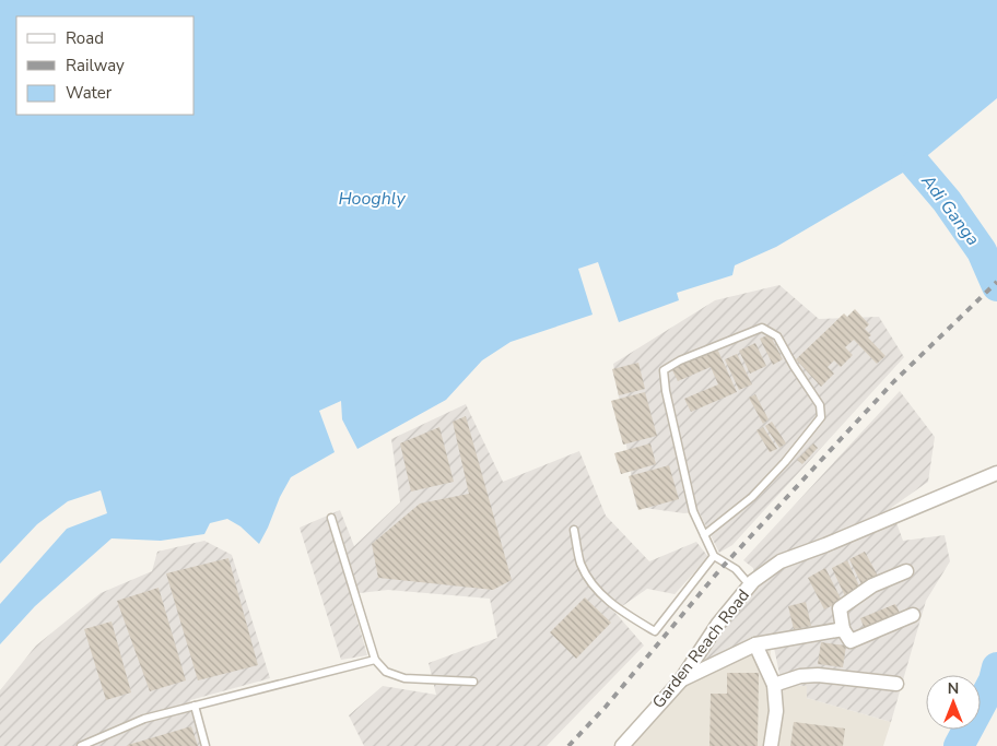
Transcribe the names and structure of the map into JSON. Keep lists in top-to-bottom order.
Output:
{
  "streets": {
    "street": ["Garden Reach Road"]
  },
  "water": ["Hooghly", "Adi Ganga"],
  "legend": ["Road", "Railway", "Water"],
  "north": "top"
}
